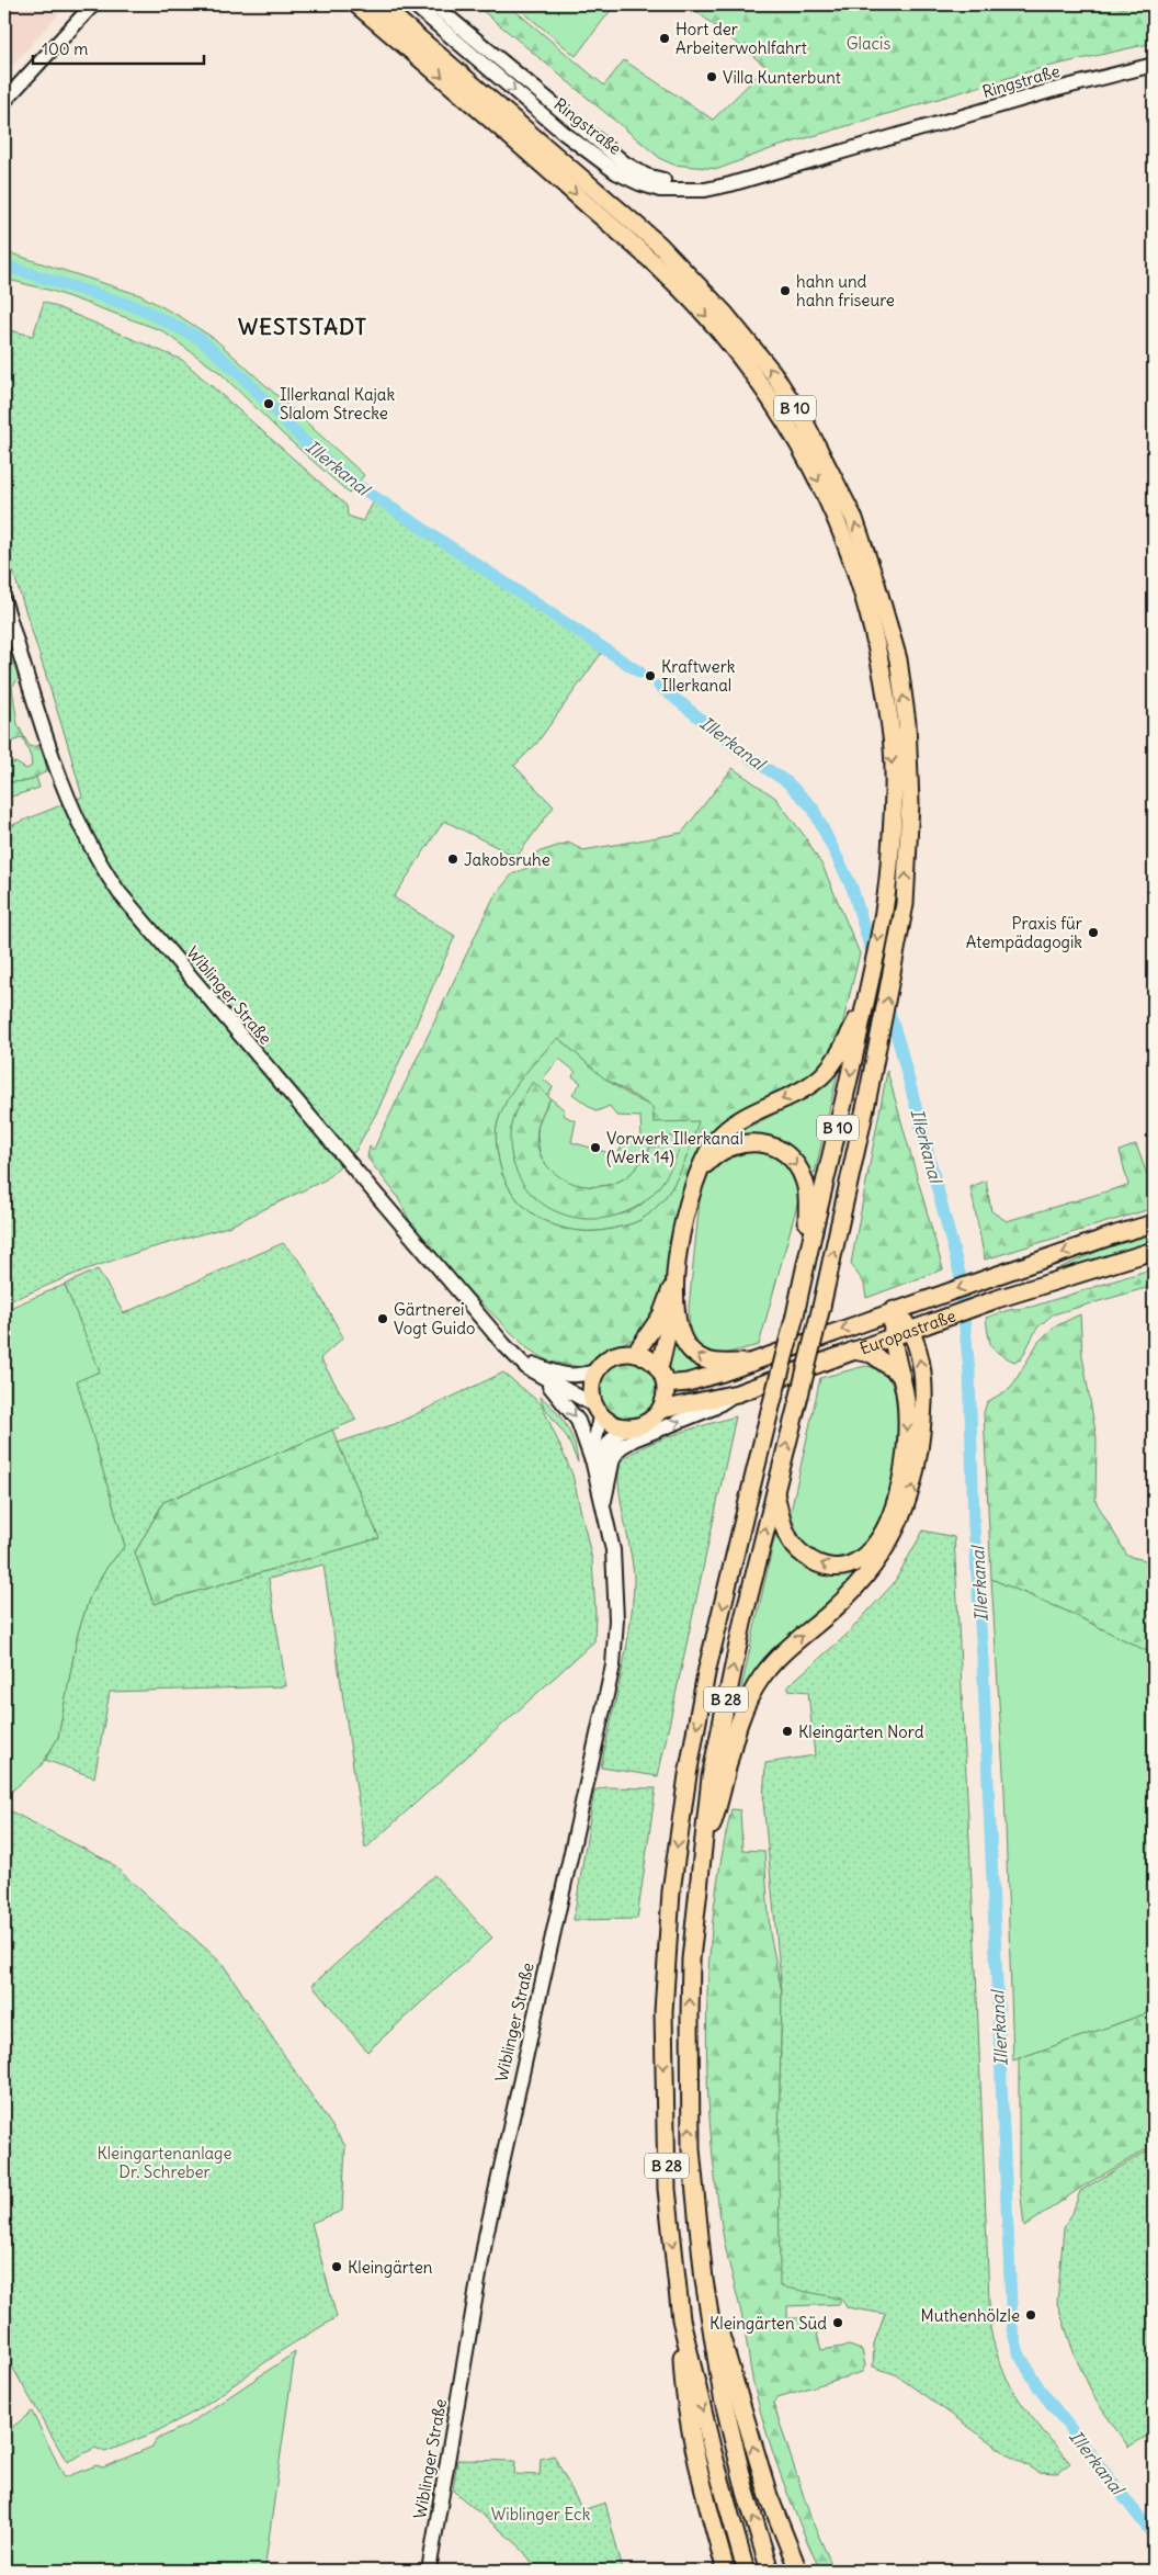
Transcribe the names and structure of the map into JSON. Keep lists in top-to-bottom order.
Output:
{
  "streets": {
    "main road": [
      "Ringstraße",
      "B 10",
      "Wiblinger Straße",
      "Europastraße",
      "B 28"
    ]
  },
  "crossings": [
    ["B 10", "Wiblinger Straße"],
    ["B 10", "Europastraße"],
    ["B 10", "B 28"],
    ["Wiblinger Straße", "Europastraße"]
  ],
  "districts": ["WESTSTADT"],
  "water": ["Illerkanal"],
  "parks": ["Glacis", "Kleingartenanlage Dr. Schreber", "Wiblinger Eck"],
  "places": [
    "Hort der Arbeiterwohlfahrt",
    "Villa Kunterbunt",
    "hahn und hahn friseure",
    "Illerkanal Kajak Slalom Strecke",
    "Kraftwerk Illerkanal",
    "Jakobsruhe",
    "Praxis für Atempädagogik",
    "Vorwerk Illerkanal (Werk 14)",
    "Gärtnerei Vogt Guido",
    "Kleingärten Nord",
    "Kleingärten",
    "Muthenhölzle",
    "Kleingärten Süd"
  ],
  "scale_bar": "100 m"
}
